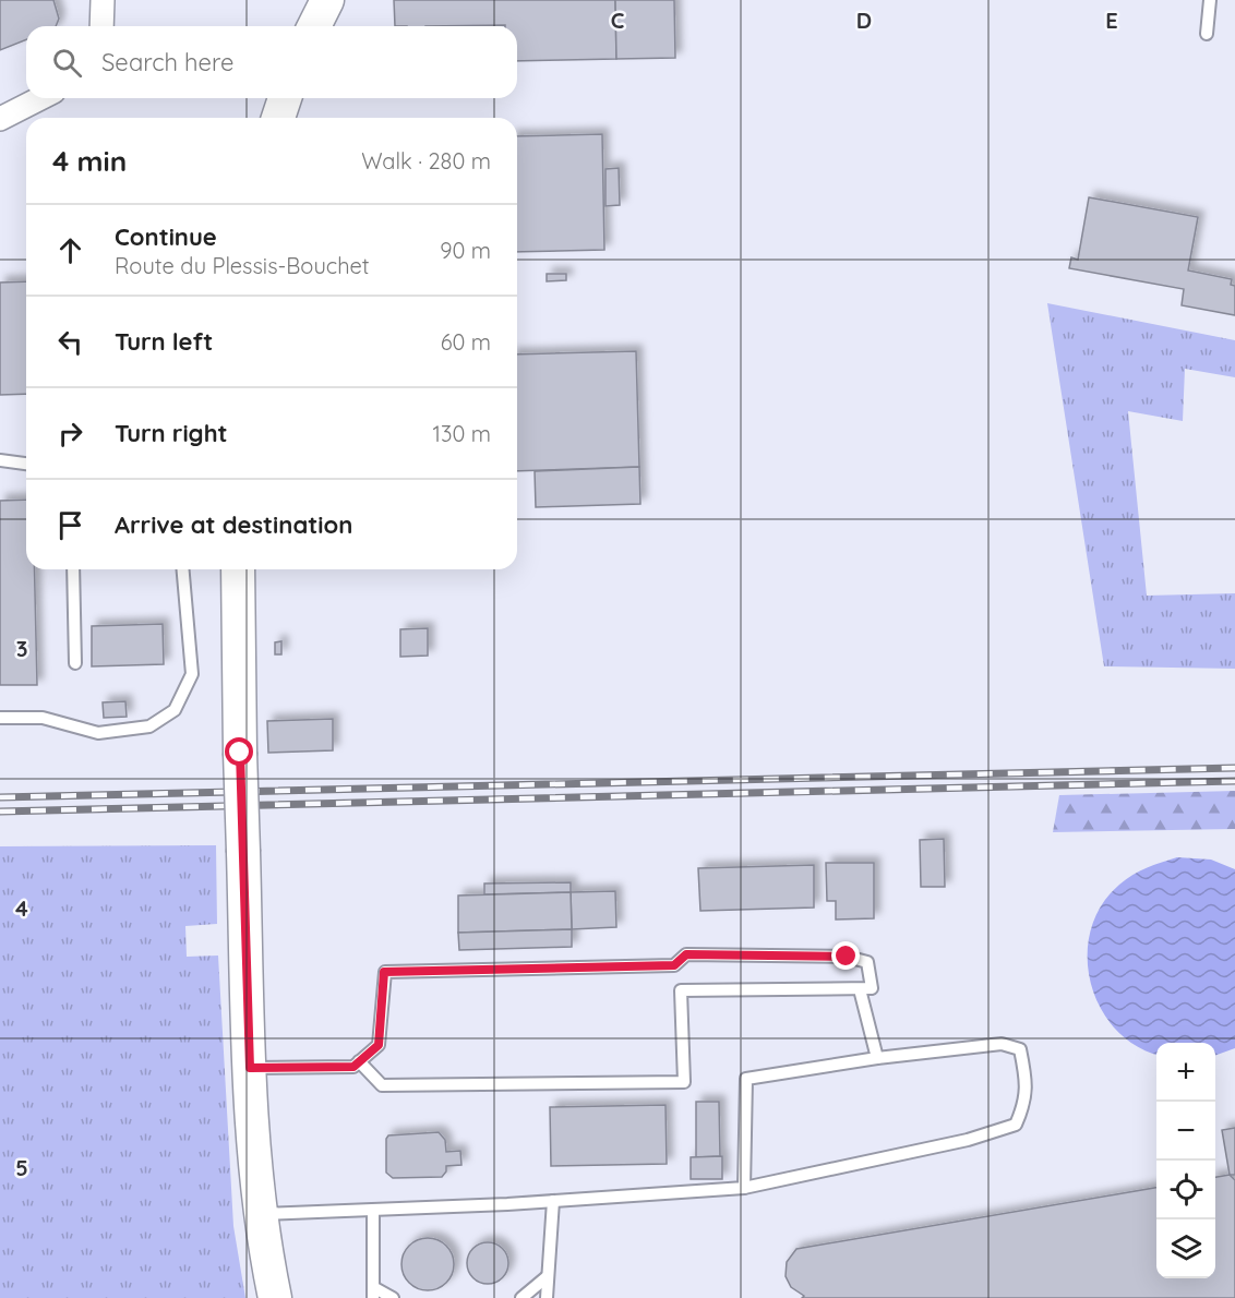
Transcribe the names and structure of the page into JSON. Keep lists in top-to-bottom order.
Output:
{
  "page": {
    "search": "Search here",
    "heading": ["4 min", "Walk · 280 m"],
    "list": [
      ["Continue", "Route du Plessis-Bouchet", "90 m"],
      ["Turn left", "60 m"],
      ["Turn right", "130 m"],
      "Arrive at destination"
    ],
    "map_buttons": ["+", "−"]
  },
  "grid": {
    "columns": ["C", "D", "E"],
    "rows": ["3", "4", "5"]
  }
}
